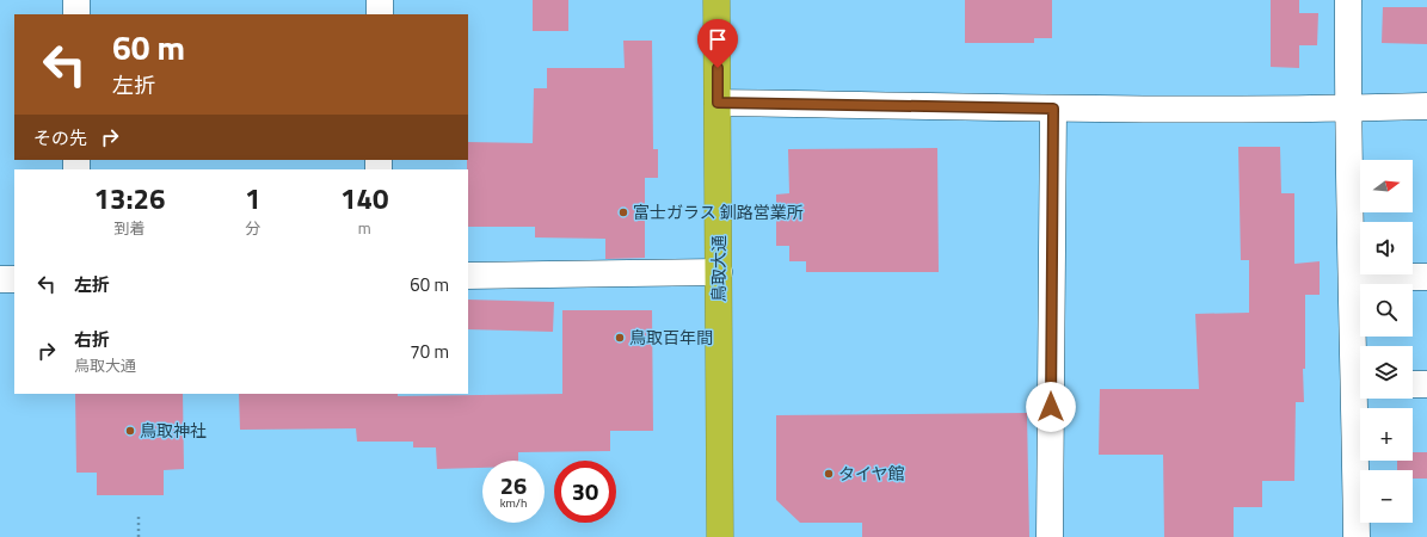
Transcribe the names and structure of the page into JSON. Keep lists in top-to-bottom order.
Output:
{
  "streets": {
    "highway": ["鳥取大通"]
  },
  "places": [
    "富士ガラス 釧路営業所",
    "鳥取百年間",
    "鳥取神社",
    "タイヤ館"
  ],
  "north": "right",
  "page": {
    "turn": ["60 m", "左折"],
    "then": "その先",
    "map_buttons": ["+", "−"],
    "eta": [
      "13:26",
      "到着",
      "1",
      "分",
      "140",
      "m"
    ],
    "list": [
      {
        "name": "左折",
        "value": "60 m"
      },
      {
        "name": "右折",
        "note": "鳥取大通",
        "value": "70 m"
      }
    ],
    "speed": "26 km/h",
    "limit": "30"
  }
}
